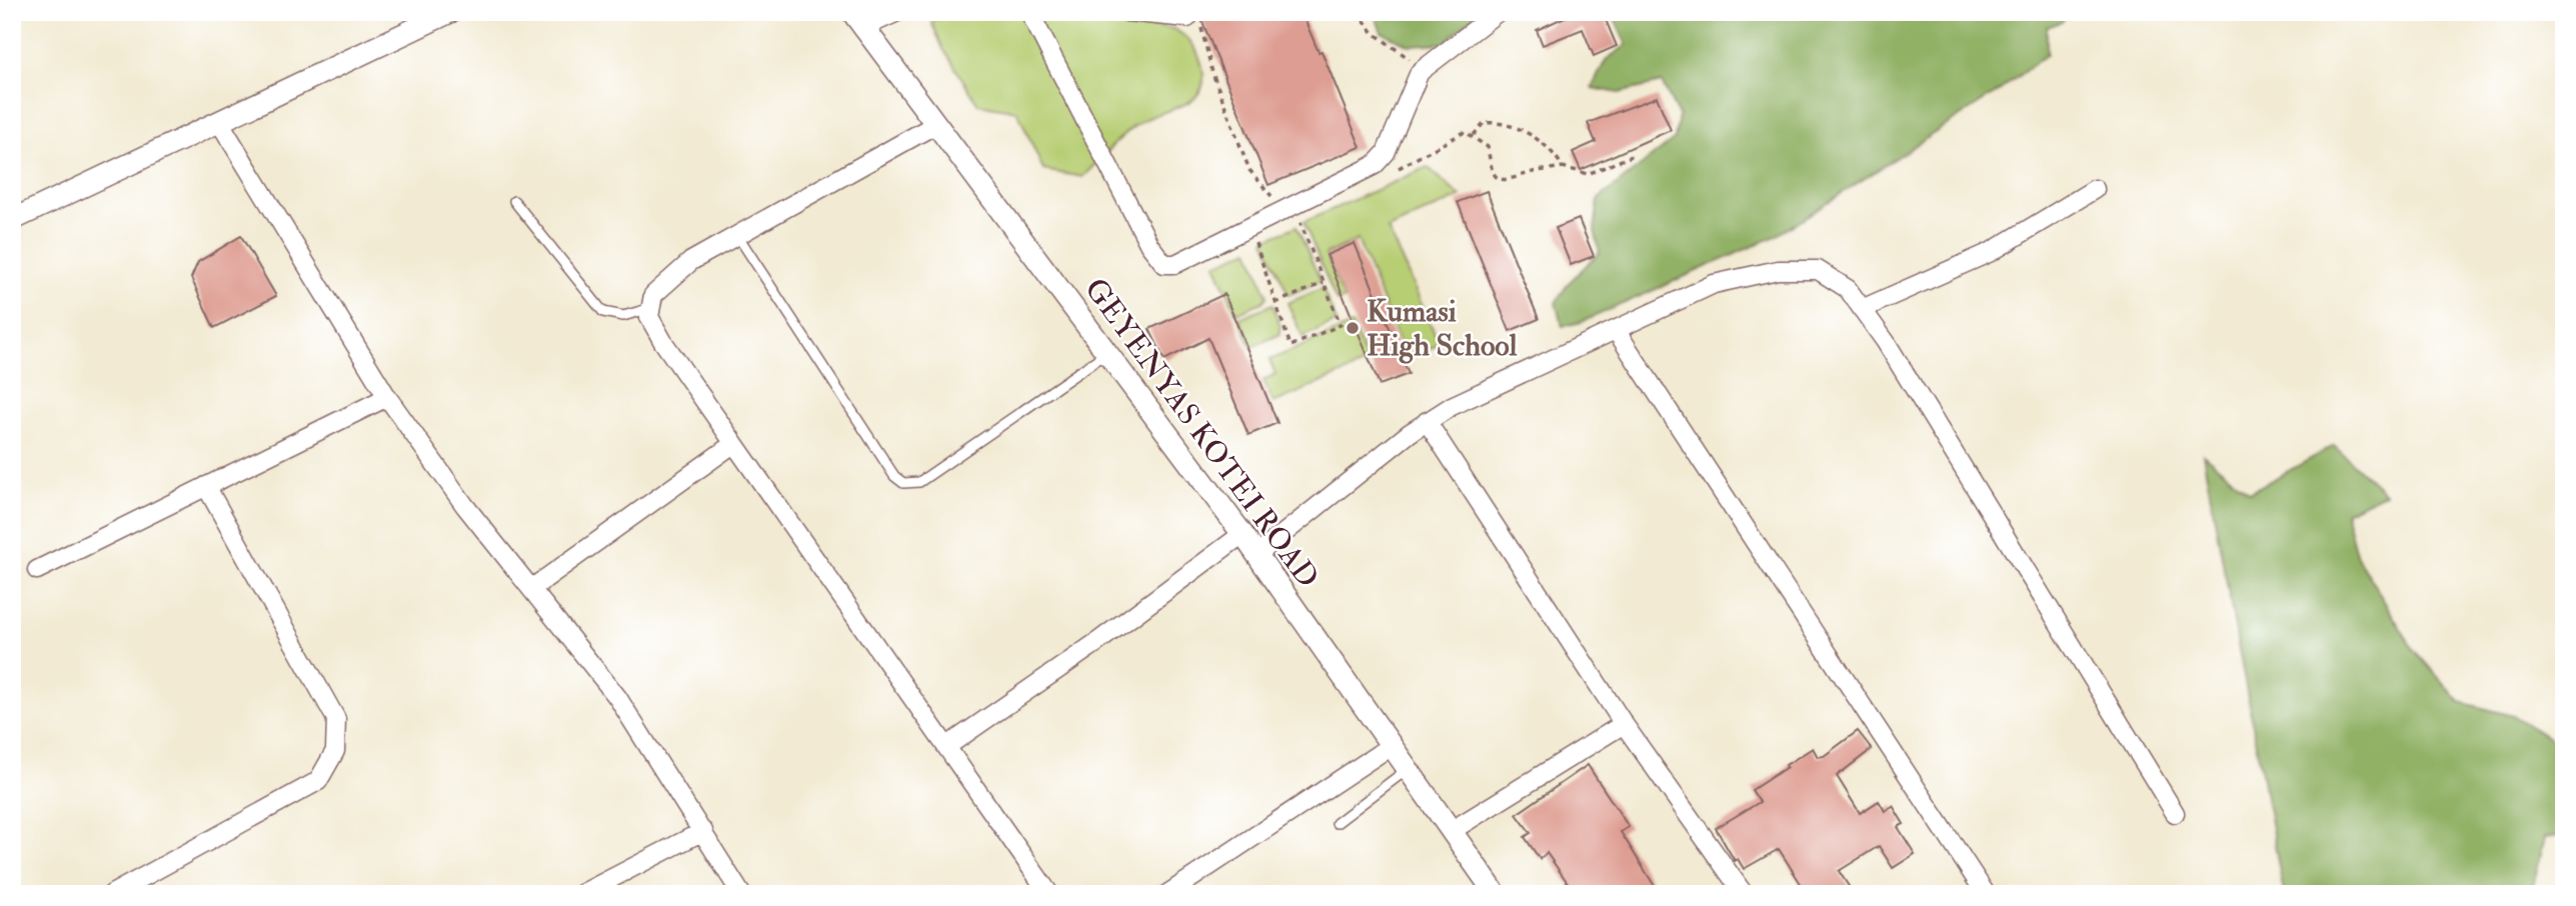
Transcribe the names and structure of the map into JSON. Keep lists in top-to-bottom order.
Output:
{
  "streets": {
    "street": ["GEYENYAS KOTEI ROAD"]
  },
  "places": ["Kumasi High School"]
}
